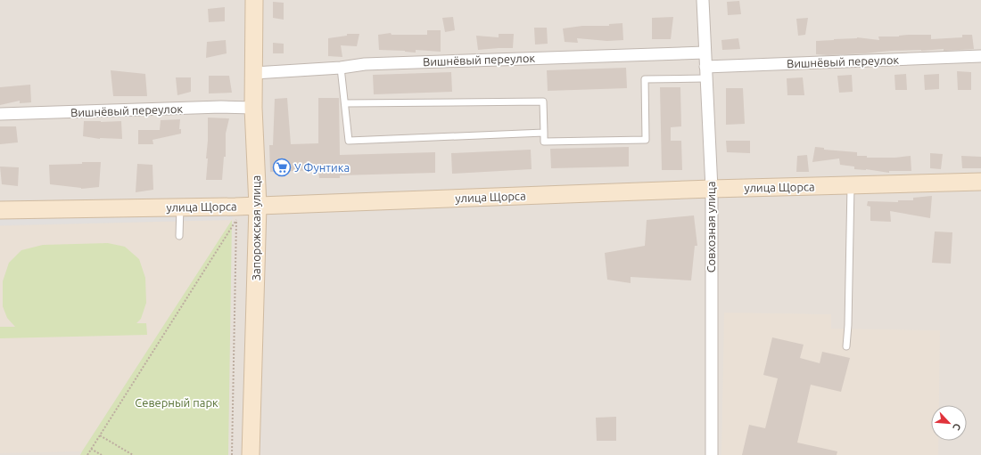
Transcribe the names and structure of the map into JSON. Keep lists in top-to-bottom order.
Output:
{
  "streets": {
    "street": [
      "Вишнёвый переулок",
      "улица Щорса",
      "Совхозная улица",
      "Запорожская улица"
    ]
  },
  "crossings": [
    ["Вишнёвый переулок", "Совхозная улица"],
    ["Вишнёвый переулок", "Запорожская улица"],
    ["улица Щорса", "Совхозная улица"],
    ["улица Щорса", "Запорожская улица"]
  ],
  "parks": ["Северный парк"],
  "places": {
    "supermarket": ["У Фунтика"]
  },
  "north": "bottom right"
}
